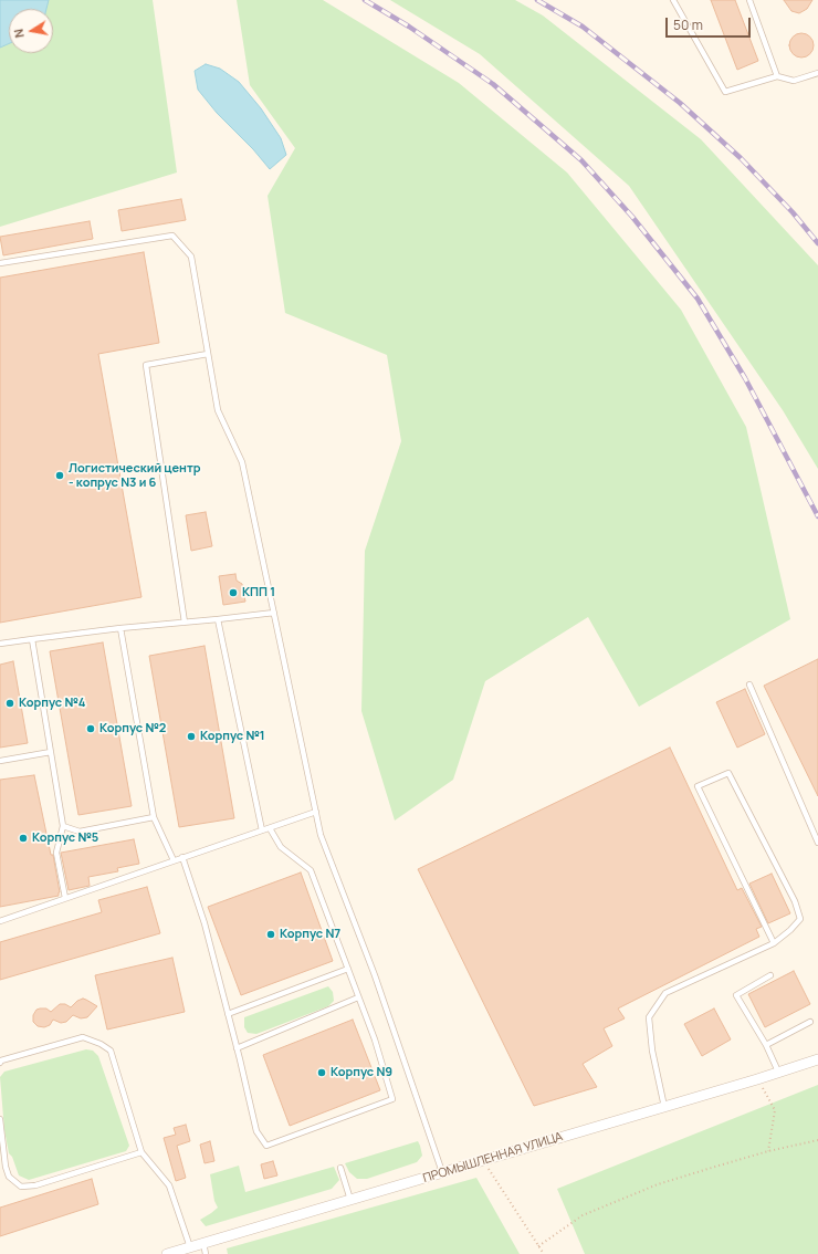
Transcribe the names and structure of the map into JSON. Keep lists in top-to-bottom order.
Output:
{
  "streets": {
    "street": ["ПРОМЫШЛЕННАЯ УЛИЦА"]
  },
  "places": [
    "Логистический центр - копрус N3 и 6",
    "КПП 1",
    "Корпус №4",
    "Корпус №2",
    "Корпус №1",
    "Корпус №5",
    "Корпус N7",
    "Корпус N9"
  ],
  "scale_bar": "50 m",
  "north": "left"
}
